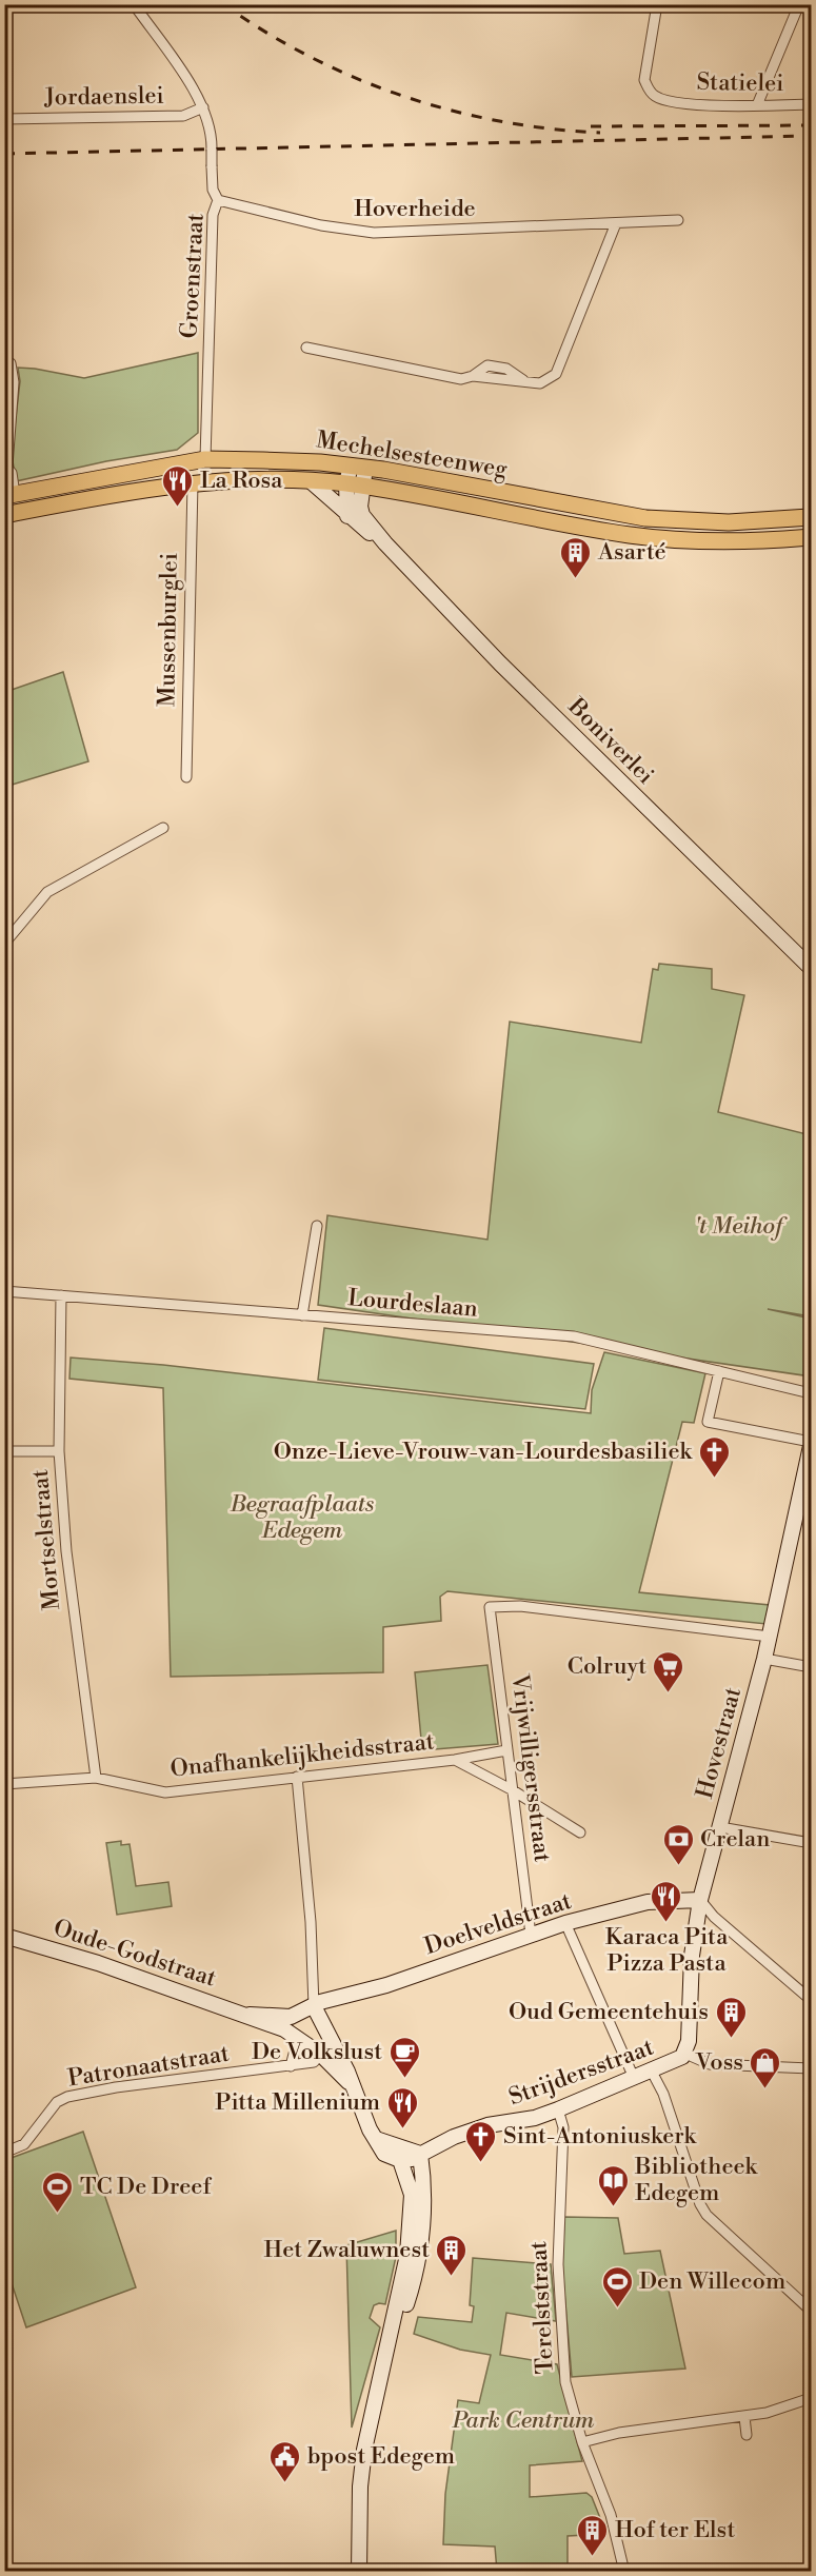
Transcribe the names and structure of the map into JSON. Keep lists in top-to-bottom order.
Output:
{
  "streets": {
    "main road": ["Mechelsesteenweg"],
    "street": [
      "Statielei",
      "Jordaenslei",
      "Hoverheide",
      "Groenstraat",
      "Mussenburglei",
      "Boniverlei",
      "Lourdeslaan",
      "Mortselstraat",
      "Hovestraat",
      "Onafhankelijkheidsstraat",
      "Vrijwilligersstraat",
      "Doelveldstraat",
      "Oude-Godstraat",
      "Patronaatstraat",
      "Strijdersstraat",
      "Terelststraat"
    ]
  },
  "crossings": [
    ["Jordaenslei", "Groenstraat"],
    ["Hoverheide", "Groenstraat"],
    ["Groenstraat", "Mechelsesteenweg"],
    ["Mechelsesteenweg", "Mussenburglei"],
    ["Mechelsesteenweg", "Boniverlei"],
    ["Lourdeslaan", "Mortselstraat"],
    ["Lourdeslaan", "Hovestraat"],
    ["Mortselstraat", "Onafhankelijkheidsstraat"],
    ["Hovestraat", "Vrijwilligersstraat"],
    ["Hovestraat", "Doelveldstraat"],
    ["Hovestraat", "Strijdersstraat"],
    ["Onafhankelijkheidsstraat", "Vrijwilligersstraat"],
    ["Vrijwilligersstraat", "Doelveldstraat"],
    ["Doelveldstraat", "Oude-Godstraat"],
    ["Strijdersstraat", "Terelststraat"]
  ],
  "parks": ["'t Meihof", "Begraafplaats Edegem", "Park Centrum"],
  "places": {
    "restaurant": ["La Rosa", "Karaca Pita Pizza Pasta", "Pitta Millenium"],
    "building": [
      "Asarté",
      "Oud Gemeentehuis",
      "Het Zwaluwnest",
      "Hof ter Elst"
    ],
    "church": ["Onze-Lieve-Vrouw-van-Lourdesbasiliek", "Sint-Antoniuskerk"],
    "supermarket": ["Colruyt"],
    "bank": ["Crelan"],
    "cafe": ["De Volkslust"],
    "shop": ["Voss"],
    "library": ["Bibliotheek Edegem"],
    "sports": ["TC De Dreef", "Den Willecom"],
    "public building": ["bpost Edegem"]
  }
}
